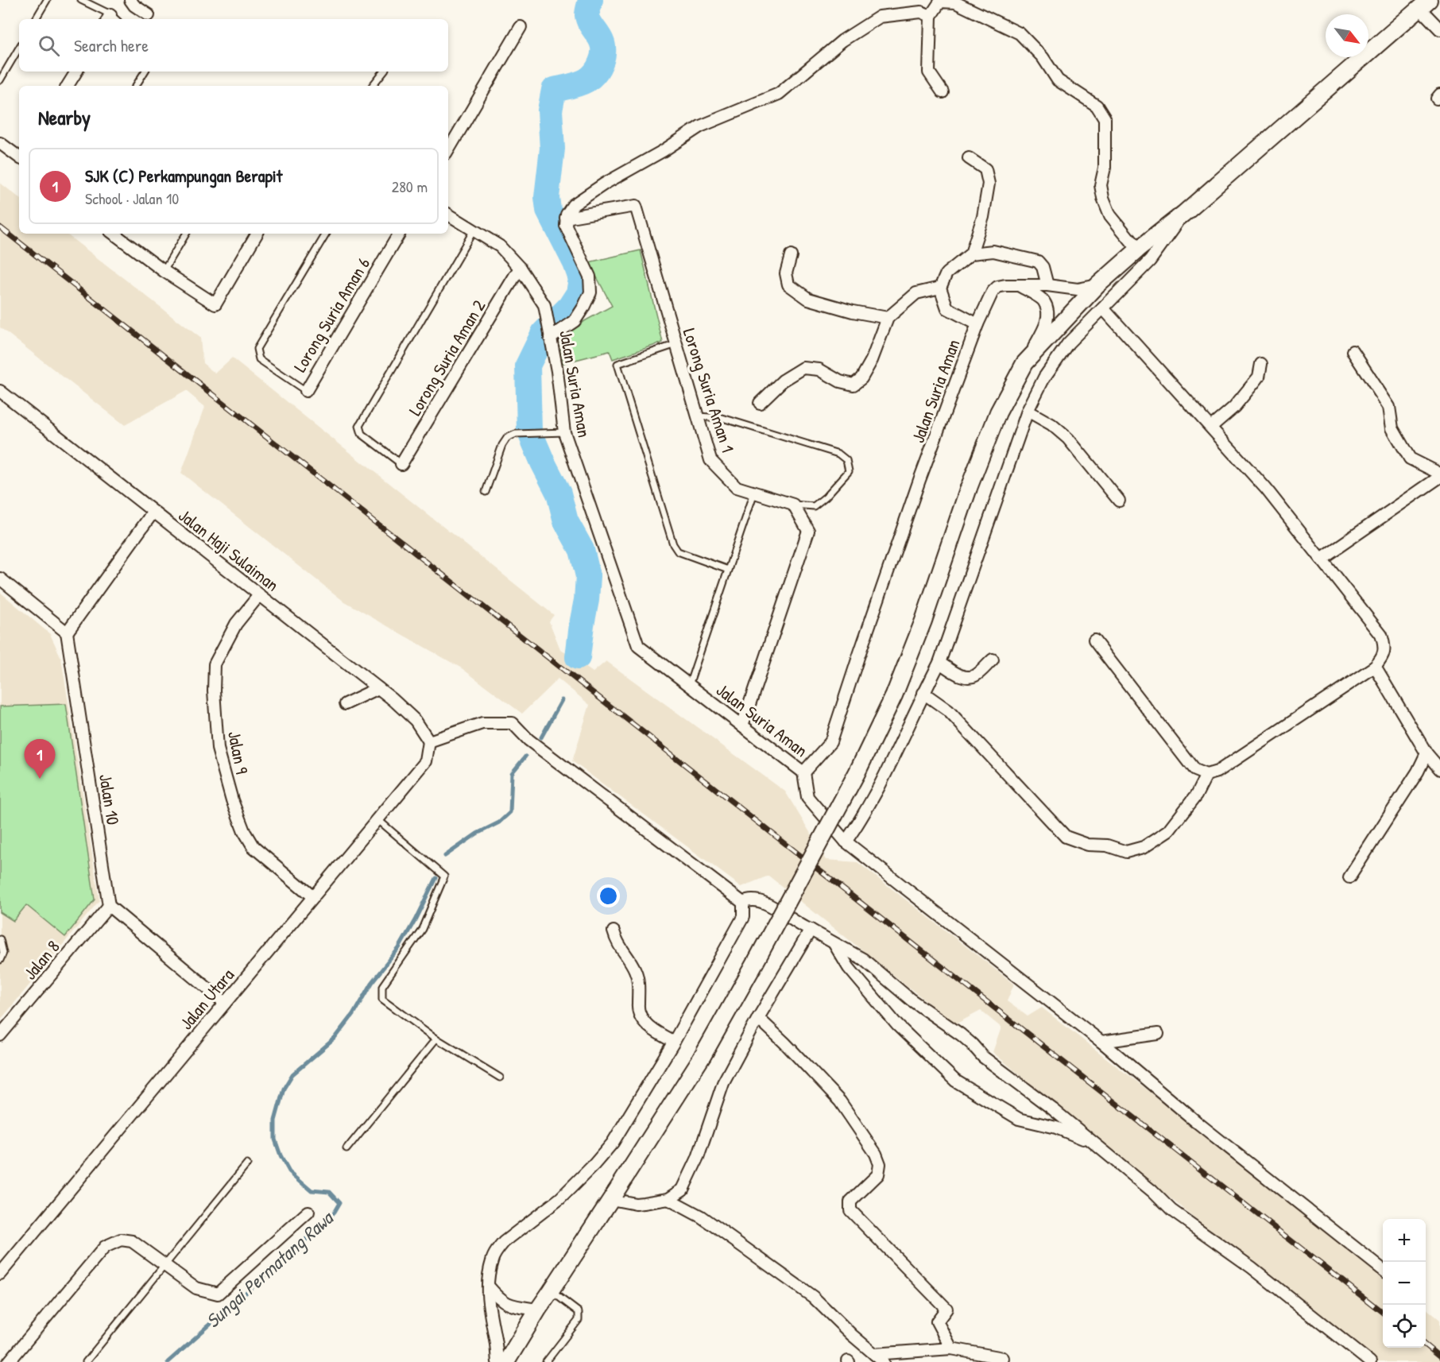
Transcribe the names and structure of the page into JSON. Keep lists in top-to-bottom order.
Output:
{
  "streets": {
    "street": [
      "Lorong Suria Aman 6",
      "Lorong Suria Aman 2",
      "Jalan Suria Aman",
      "Lorong Suria Aman 1",
      "Jalan Haji Sulaiman",
      "Jalan 9",
      "Jalan 10",
      "Jalan 8",
      "Jalan Utara"
    ]
  },
  "crossings": [
    ["Lorong Suria Aman 2", "Jalan Suria Aman"],
    ["Jalan Haji Sulaiman", "Jalan 9"],
    ["Jalan Haji Sulaiman", "Jalan Utara"],
    ["Jalan 9", "Jalan Utara"],
    ["Jalan 10", "Jalan 8"]
  ],
  "water": ["Sungai Permatang Rawa"],
  "north": "bottom right",
  "page": {
    "search": "Search here",
    "heading": "Nearby",
    "list": [
      {
        "mark": "1",
        "name": "SJK (C) Perkampungan Berapit",
        "note": "School · Jalan 10",
        "value": "280 m"
      }
    ],
    "pins": "1",
    "map_buttons": ["+", "−"]
  }
}
